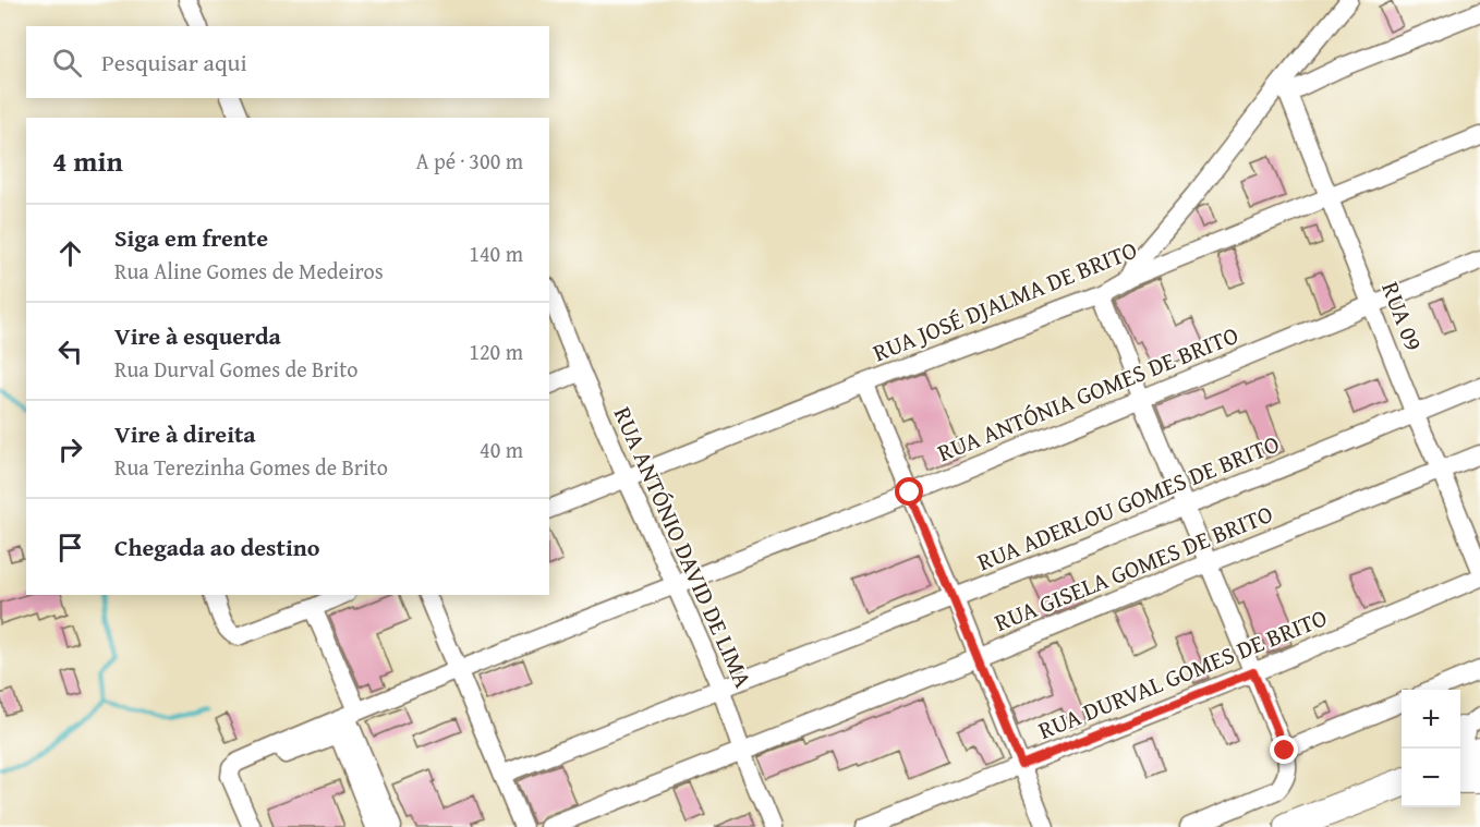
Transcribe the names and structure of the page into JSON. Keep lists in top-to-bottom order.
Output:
{
  "streets": {
    "street": [
      "RUA JOSÉ DJALMA DE BRITO",
      "RUA 09",
      "RUA ANTÓNIA GOMES DE BRITO",
      "RUA ADERLOU GOMES DE BRITO",
      "RUA ANTÓNIO DAVID DE LIMA",
      "RUA GISELA GOMES DE BRITO",
      "RUA DURVAL GOMES DE BRITO"
    ]
  },
  "crossings": [
    ["RUA JOSÉ DJALMA DE BRITO", "RUA 09"],
    ["RUA JOSÉ DJALMA DE BRITO", "RUA ANTÓNIO DAVID DE LIMA"],
    ["RUA 09", "RUA ANTÓNIA GOMES DE BRITO"],
    ["RUA 09", "RUA ADERLOU GOMES DE BRITO"],
    ["RUA 09", "RUA GISELA GOMES DE BRITO"],
    ["RUA ANTÓNIA GOMES DE BRITO", "RUA ANTÓNIO DAVID DE LIMA"],
    ["RUA ADERLOU GOMES DE BRITO", "RUA ANTÓNIO DAVID DE LIMA"],
    ["RUA ANTÓNIO DAVID DE LIMA", "RUA GISELA GOMES DE BRITO"]
  ],
  "page": {
    "search": "Pesquisar aqui",
    "heading": ["4 min", "A pé · 300 m"],
    "list": [
      ["Siga em frente", "Rua Aline Gomes de Medeiros", "140 m"],
      ["Vire à esquerda", "Rua Durval Gomes de Brito", "120 m"],
      ["Vire à direita", "Rua Terezinha Gomes de Brito", "40 m"],
      "Chegada ao destino"
    ],
    "map_buttons": ["+", "−"]
  }
}
